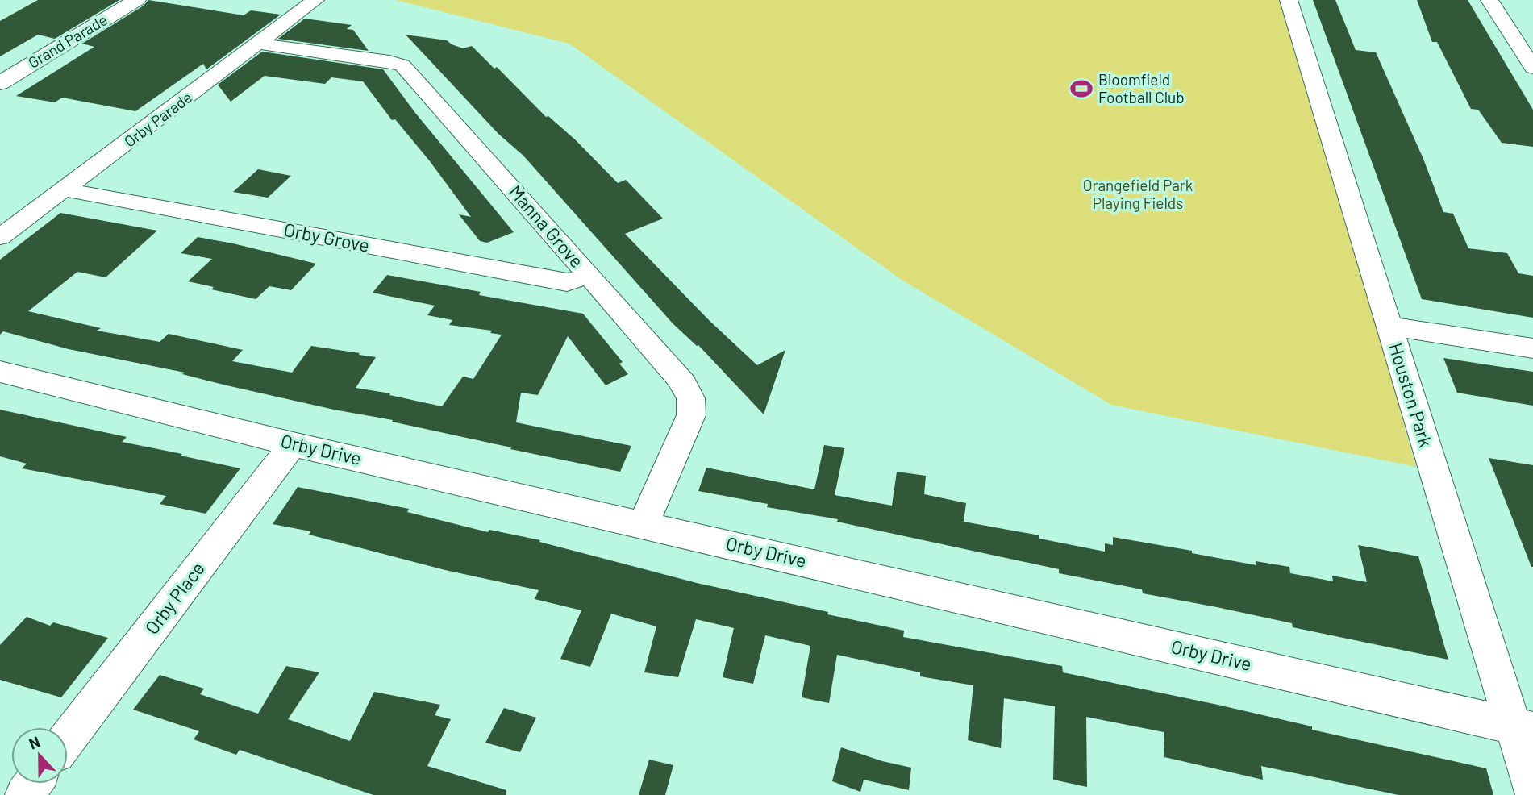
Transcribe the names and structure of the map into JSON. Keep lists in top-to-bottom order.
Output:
{
  "streets": {
    "street": [
      "Grand Parade",
      "Orby Parade",
      "Manna Grove",
      "Orby Grove",
      "Houston Park",
      "Orby Drive",
      "Orby Place"
    ]
  },
  "crossings": [
    ["Orby Parade", "Manna Grove"],
    ["Orby Parade", "Orby Grove"],
    ["Manna Grove", "Orby Grove"],
    ["Manna Grove", "Orby Drive"],
    ["Houston Park", "Orby Drive"],
    ["Orby Drive", "Orby Place"]
  ],
  "parks": ["Orangefield Park Playing Fields"],
  "places": {
    "sports": ["Bloomfield Football Club"]
  },
  "north": "top"
}
